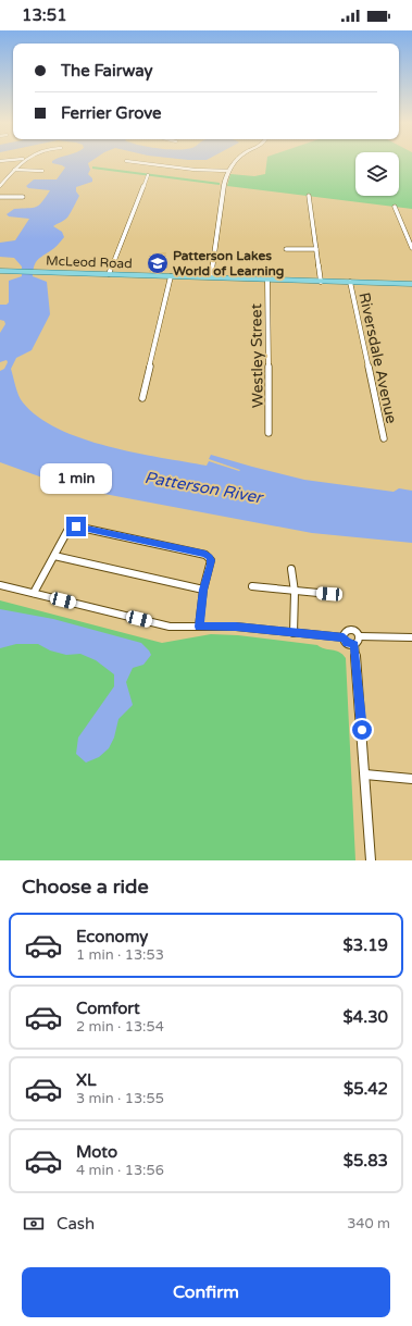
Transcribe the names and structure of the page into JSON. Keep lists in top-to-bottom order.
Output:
{
  "streets": {
    "main road": ["McLeod Road"],
    "street": ["Westley Street", "Riversdale Avenue"]
  },
  "crossings": [
    ["McLeod Road", "Westley Street"],
    ["McLeod Road", "Riversdale Avenue"]
  ],
  "water": ["Patterson River"],
  "places": {
    "school or university": ["Patterson Lakes World of Learning"]
  },
  "page": {
    "status": "13:51",
    "banner": ["The Fairway", "Ferrier Grove"],
    "bubble": "1 min",
    "heading": "Choose a ride",
    "list": [
      {
        "name": "Economy",
        "note": "1 min · 13:53",
        "value": "$3.19"
      },
      {
        "name": "Comfort",
        "note": "2 min · 13:54",
        "value": "$4.30"
      },
      {
        "name": "XL",
        "note": "3 min · 13:55",
        "value": "$5.42"
      },
      {
        "name": "Moto",
        "note": "4 min · 13:56",
        "value": "$5.83"
      }
    ],
    "pay": ["Cash", "340 m"],
    "buttons": "Confirm"
  }
}
